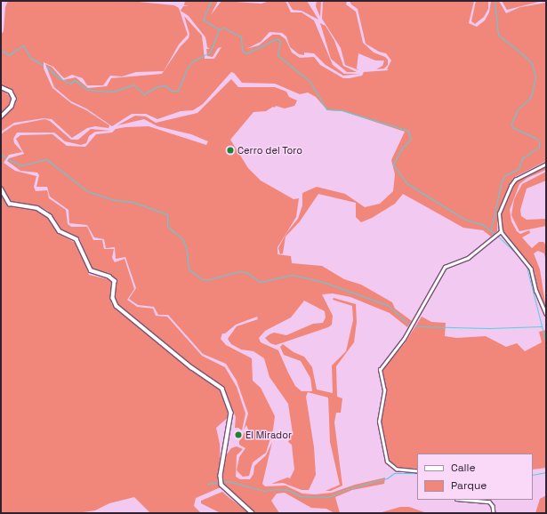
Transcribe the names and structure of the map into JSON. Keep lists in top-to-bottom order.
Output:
{
  "places": ["Cerro del Toro", "El Mirador"],
  "legend": ["Calle", "Parque"]
}
